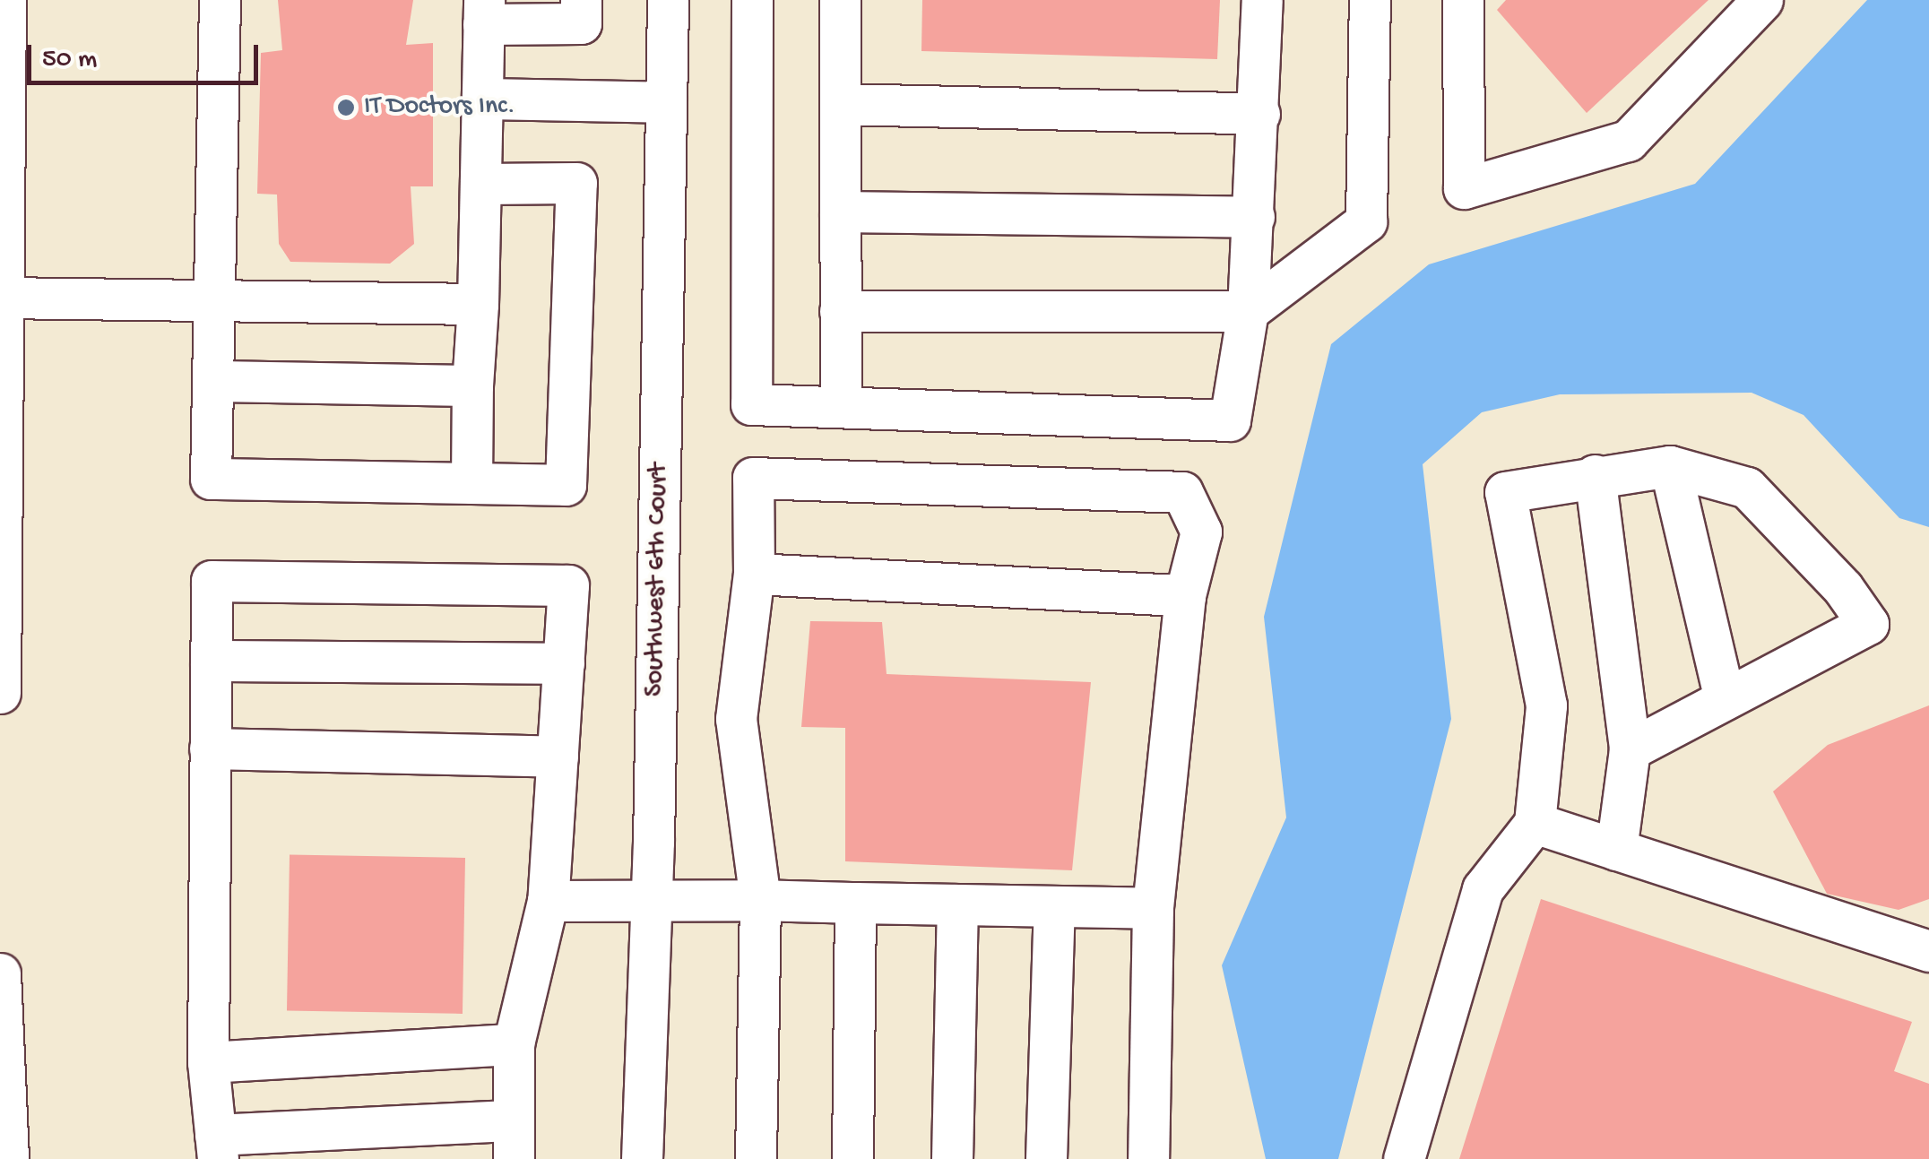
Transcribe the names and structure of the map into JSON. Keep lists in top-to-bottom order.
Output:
{
  "streets": {
    "street": ["Southwest 6th Court"]
  },
  "places": ["IT Doctors Inc."],
  "scale_bar": "50 m"
}
